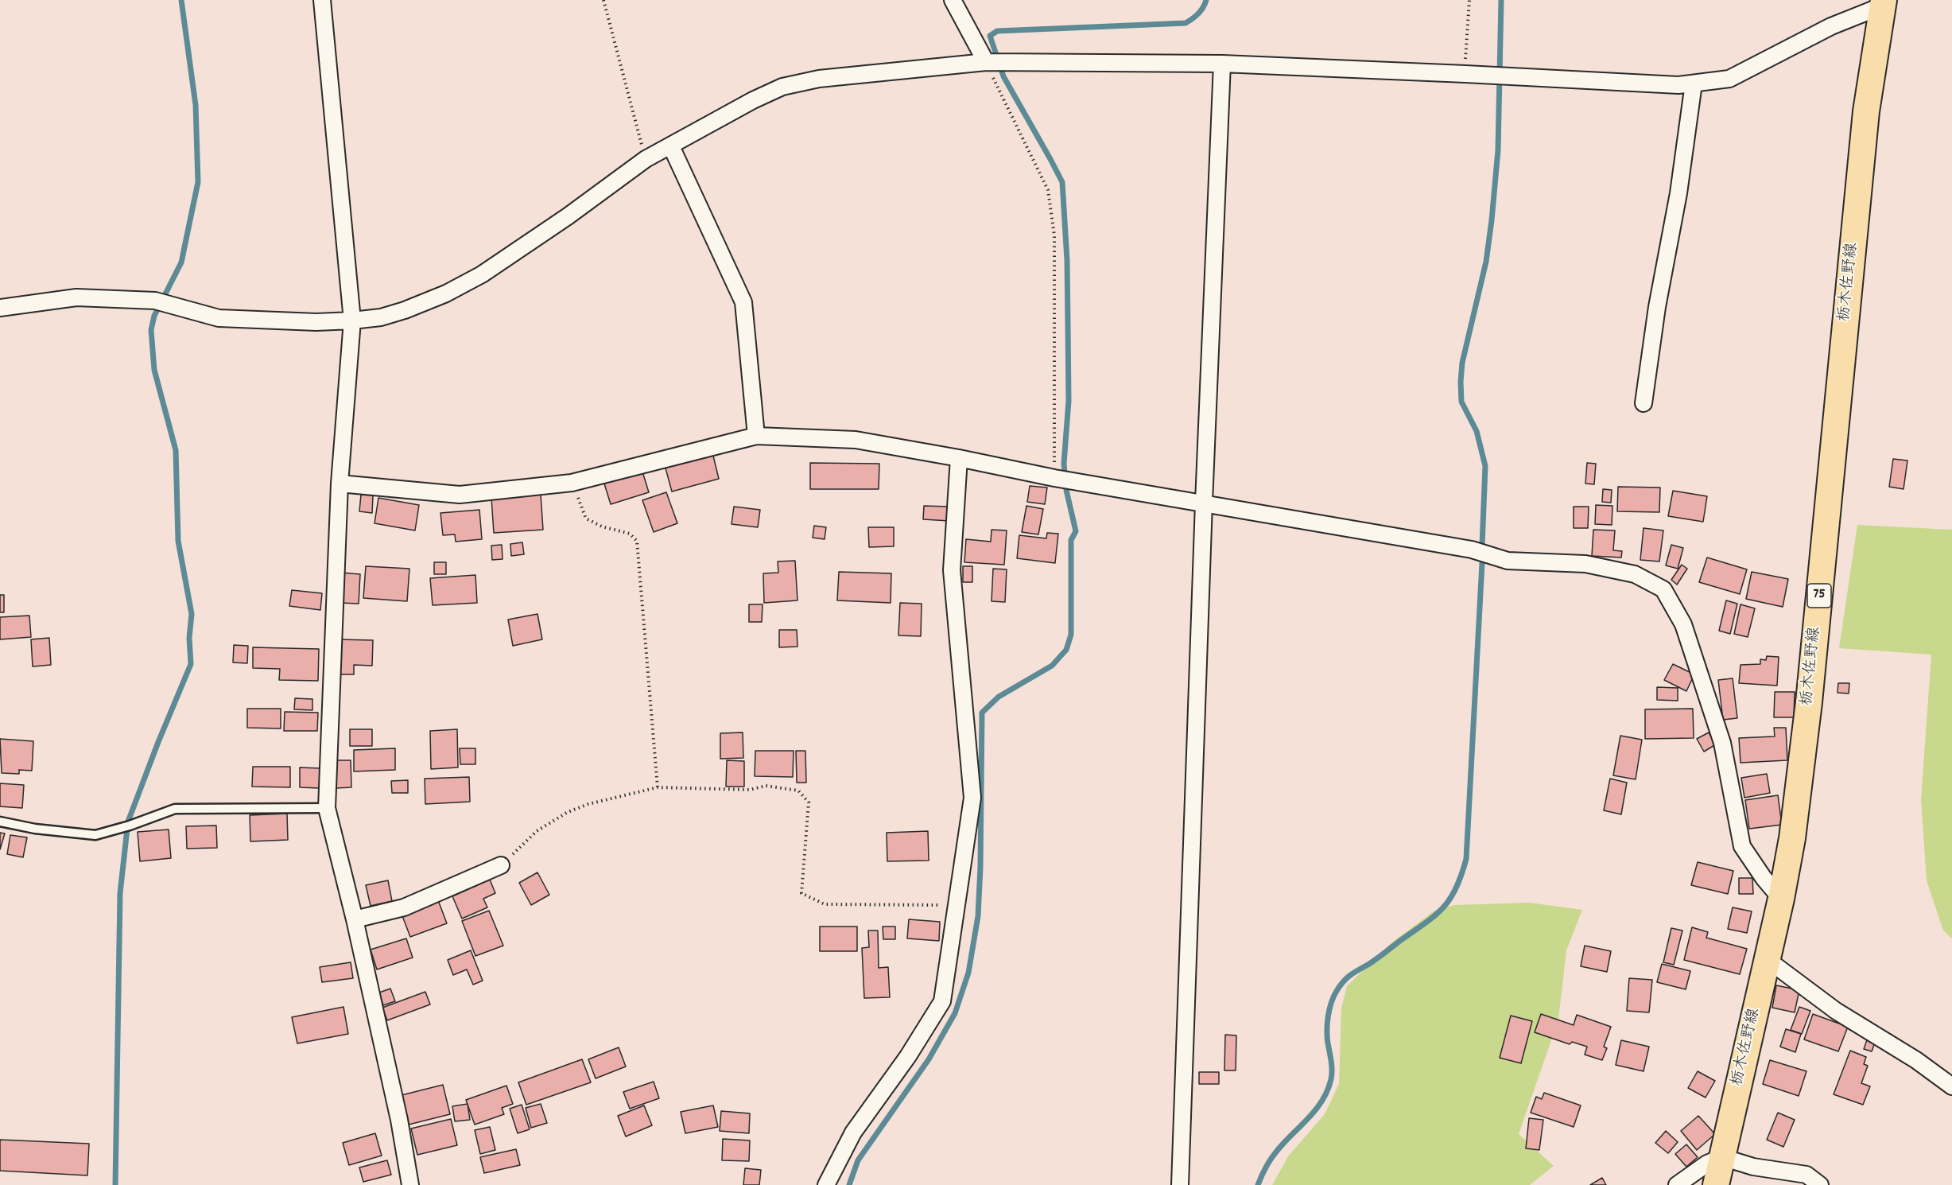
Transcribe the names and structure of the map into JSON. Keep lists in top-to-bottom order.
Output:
{
  "streets": {
    "main road": ["栃木佐野線", "75"]
  }
}
